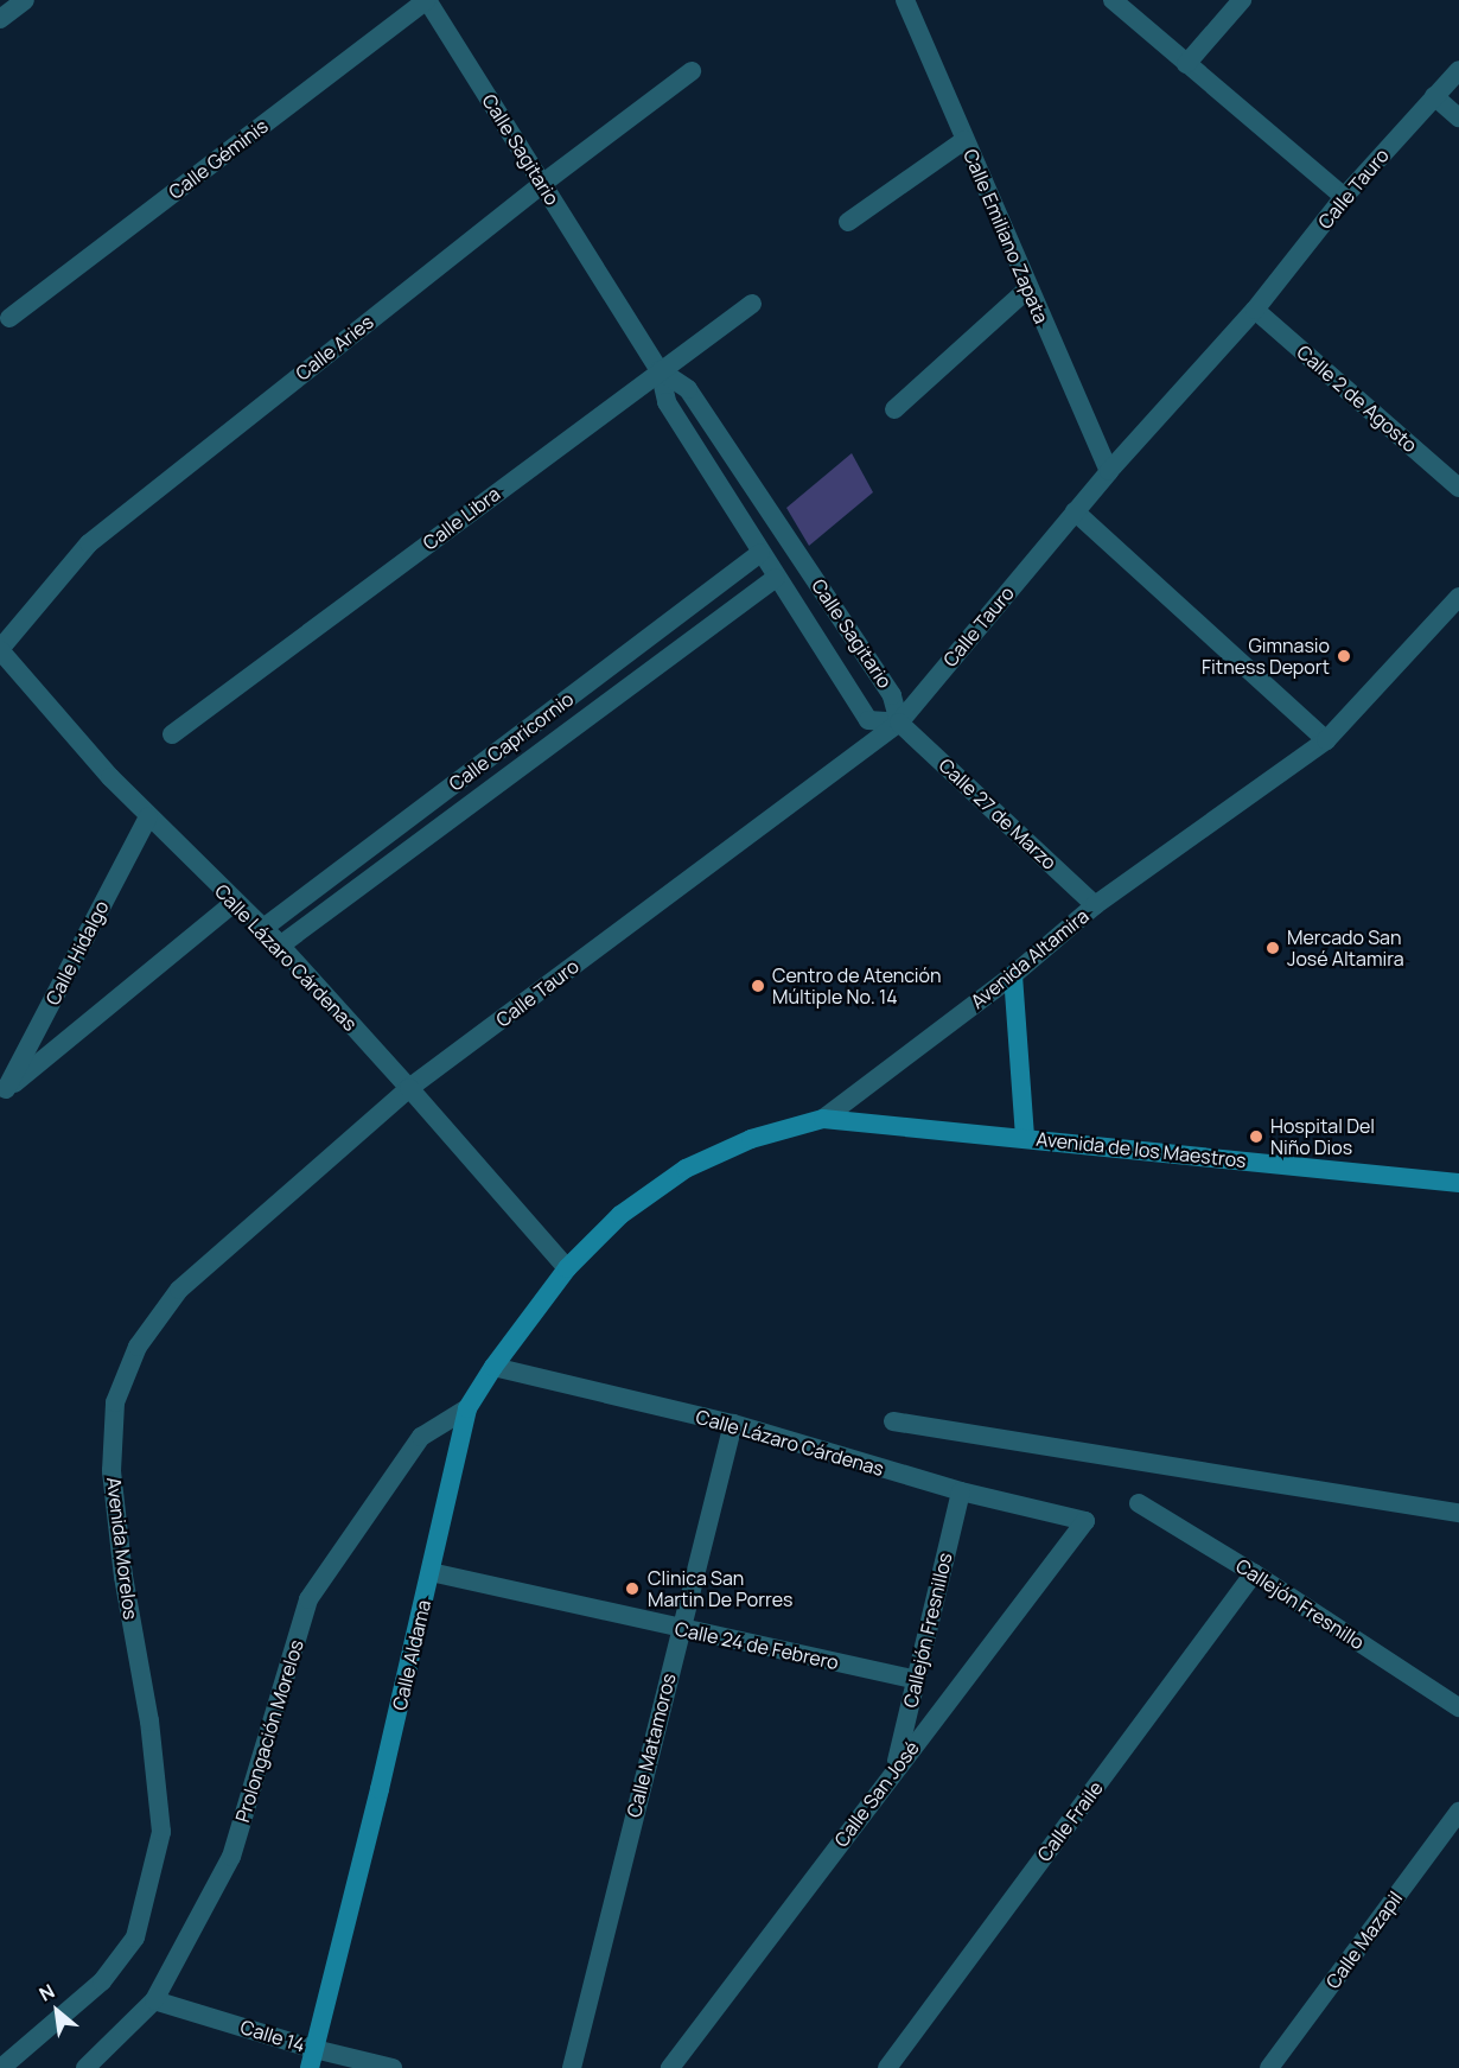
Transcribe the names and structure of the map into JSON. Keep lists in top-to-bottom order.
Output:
{
  "streets": {
    "main road": ["Avenida Altamira", "Avenida de los Maestros", "Calle Aldama"],
    "street": [
      "Calle Sagitario",
      "Calle Géminis",
      "Calle Tauro",
      "Calle Emiliano Zapata",
      "Calle Aries",
      "Calle 2 de Agosto",
      "Calle Libra",
      "Calle Capricornio",
      "Calle 27 de Marzo",
      "Calle Hidalgo",
      "Calle Lázaro Cárdenas",
      "Avenida Morelos",
      "Callejón Fresnillo",
      "Callejón Fresnillos",
      "Calle 24 de Febrero",
      "Prolongación Morelos",
      "Calle Matamoros",
      "Calle San José",
      "Calle Fraile",
      "Calle Mazapil",
      "Calle 14"
    ]
  },
  "crossings": [
    ["Calle Sagitario", "Calle Géminis"],
    ["Calle Sagitario", "Calle Tauro"],
    ["Calle Sagitario", "Calle Aries"],
    ["Calle Sagitario", "Calle Libra"],
    ["Calle Sagitario", "Calle Capricornio"],
    ["Calle Sagitario", "Calle 27 de Marzo"],
    ["Calle Tauro", "Calle Emiliano Zapata"],
    ["Calle Tauro", "Calle 2 de Agosto"],
    ["Calle Tauro", "Calle 27 de Marzo"],
    ["Calle Tauro", "Calle Lázaro Cárdenas"],
    ["Calle Tauro", "Avenida Morelos"],
    ["Calle Aries", "Calle Lázaro Cárdenas"],
    ["Calle Capricornio", "Calle Lázaro Cárdenas"],
    ["Calle 27 de Marzo", "Avenida Altamira"],
    ["Calle Hidalgo", "Calle Lázaro Cárdenas"],
    ["Calle Lázaro Cárdenas", "Avenida Altamira"],
    ["Calle Lázaro Cárdenas", "Avenida Morelos"],
    ["Calle Lázaro Cárdenas", "Callejón Fresnillos"],
    ["Calle Lázaro Cárdenas", "Calle Aldama"],
    ["Calle Lázaro Cárdenas", "Calle Matamoros"],
    ["Calle Lázaro Cárdenas", "Calle San José"],
    ["Avenida Altamira", "Avenida de los Maestros"],
    ["Avenida Altamira", "Calle Aldama"],
    ["Callejón Fresnillo", "Calle Fraile"],
    ["Callejón Fresnillos", "Calle 24 de Febrero"],
    ["Callejón Fresnillos", "Calle San José"],
    ["Calle 24 de Febrero", "Calle Aldama"],
    ["Calle 24 de Febrero", "Calle Matamoros"],
    ["Calle Aldama", "Prolongación Morelos"],
    ["Calle Aldama", "Calle 14"],
    ["Prolongación Morelos", "Calle 14"]
  ],
  "places": [
    "Gimnasio Fitness Deport",
    "Mercado San José Altamira",
    "Centro de Atención Múltiple No. 14",
    "Hospital Del Niño Dios",
    "Clinica San Martin De Porres"
  ],
  "north": "top left"
}
